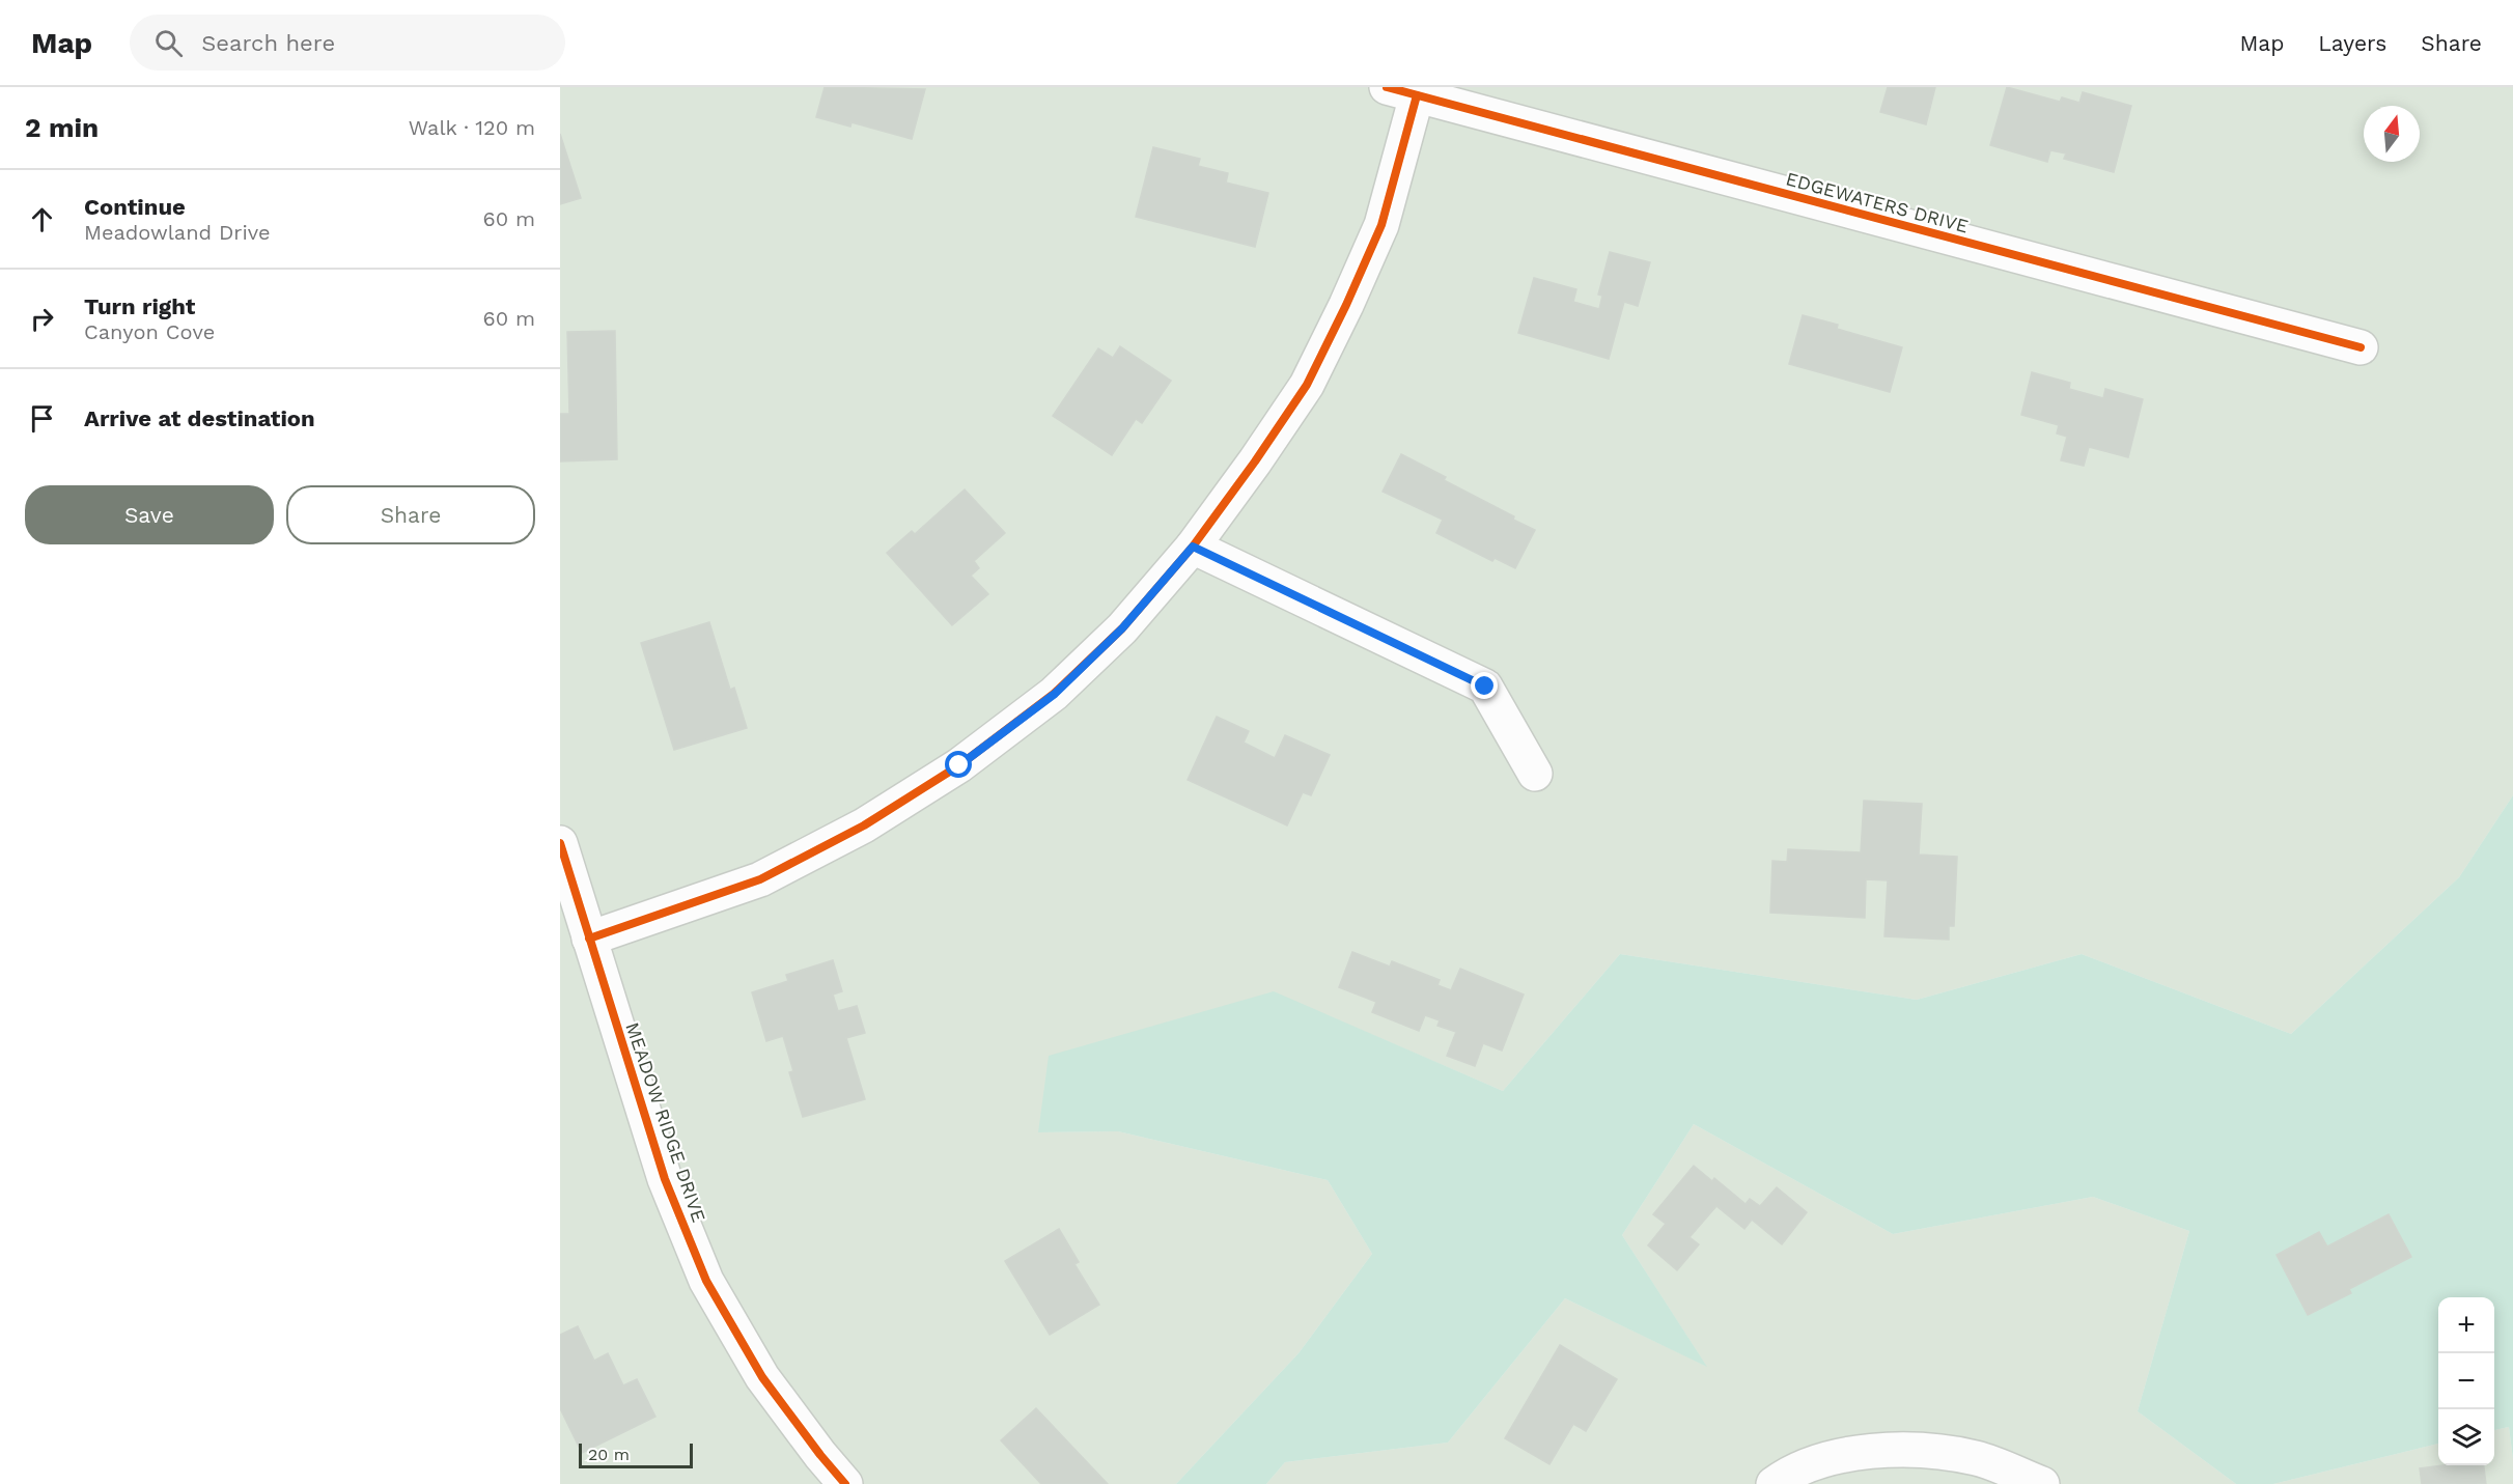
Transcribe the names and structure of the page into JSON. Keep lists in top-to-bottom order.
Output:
{
  "streets": {
    "street": ["EDGEWATERS DRIVE", "MEADOW RIDGE DRIVE"]
  },
  "scale_bar": "20 m",
  "north": "top",
  "page": {
    "header": "Map",
    "search": "Search here",
    "nav": ["Map", "Layers", "Share"],
    "heading": ["2 min", "Walk · 120 m"],
    "list": [
      ["Continue", "Meadowland Drive", "60 m"],
      ["Turn right", "Canyon Cove", "60 m"],
      "Arrive at destination"
    ],
    "buttons": ["Save", "Share"],
    "map_buttons": ["+", "−"],
    "scale": "20 m"
  }
}
